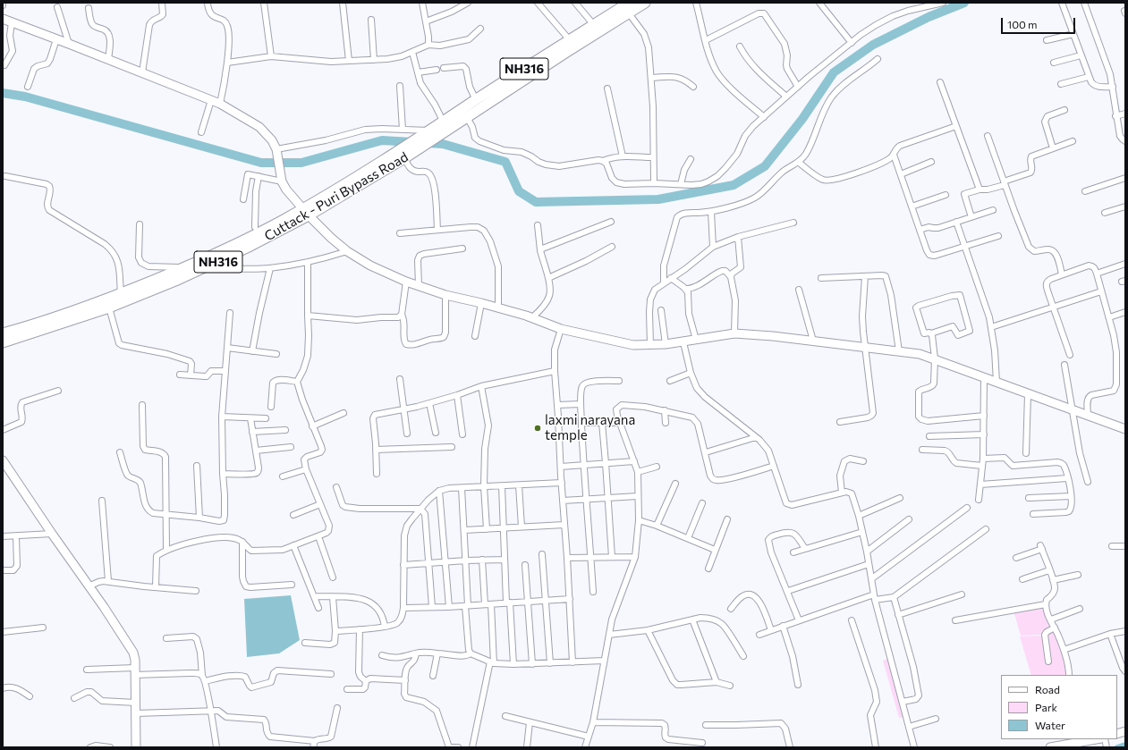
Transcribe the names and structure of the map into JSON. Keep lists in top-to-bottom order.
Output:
{
  "streets": {
    "highway": ["NH316", "Cuttack - Puri Bypass Road"]
  },
  "places": ["laxmi narayana temple"],
  "legend": ["Road", "Park", "Water"],
  "scale_bar": "100 m"
}
